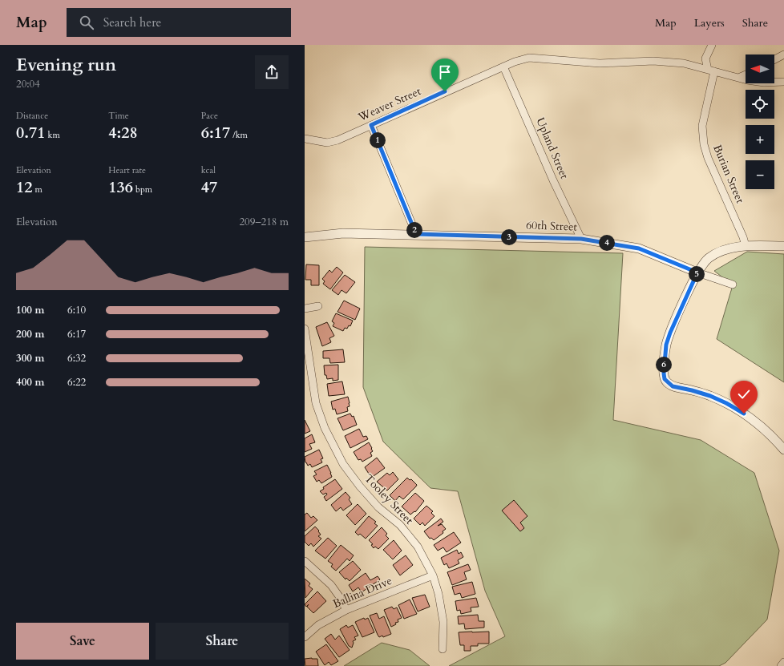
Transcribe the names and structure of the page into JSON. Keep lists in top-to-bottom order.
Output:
{
  "streets": {
    "street": [
      "Weaver Street",
      "Upland Street",
      "Burian Street",
      "60th Street",
      "Tooley Street",
      "Ballina Drive"
    ]
  },
  "crossings": [
    ["Weaver Street", "Upland Street"],
    ["Weaver Street", "Burian Street"],
    ["Upland Street", "60th Street"],
    ["Tooley Street", "Ballina Drive"]
  ],
  "north": "left",
  "page": {
    "header": "Map",
    "search": "Search here",
    "nav": ["Map", "Layers", "Share"],
    "heading": ["Evening run", "20:04"],
    "map_buttons": ["+", "−"],
    "stats": [
      ["Distance", "0.71 km"],
      ["Time", "4:28"],
      ["Pace", "6:17 /km"],
      ["Elevation", "12 m"],
      ["Heart rate", "136 bpm"],
      ["kcal", "47"]
    ],
    "pins": [
      "1",
      "2",
      "3",
      "4",
      "5",
      "6"
    ],
    "chart": ["Elevation", "209–218 m"],
    "list": [
      {
        "name": "100 m",
        "note": "6:10"
      },
      {
        "name": "200 m",
        "note": "6:17"
      },
      {
        "name": "300 m",
        "note": "6:32"
      },
      {
        "name": "400 m",
        "note": "6:22"
      }
    ],
    "buttons": ["Save", "Share"]
  }
}
